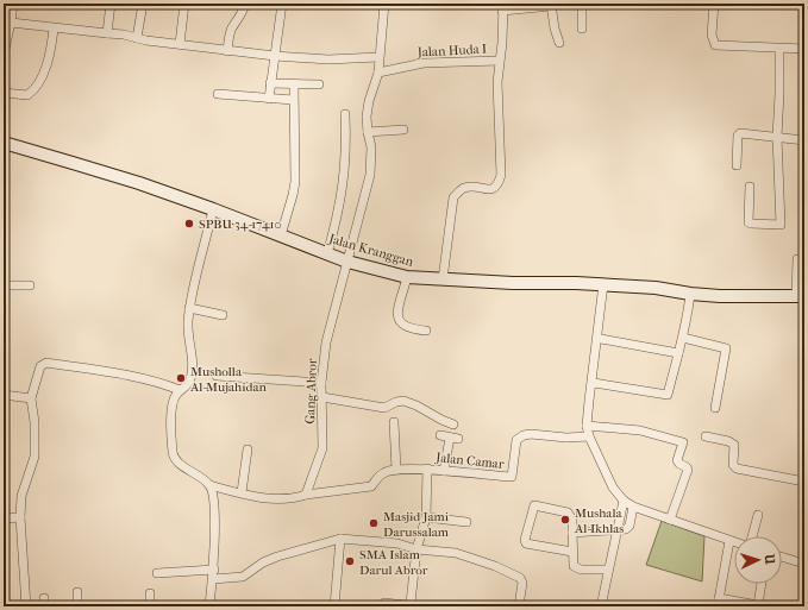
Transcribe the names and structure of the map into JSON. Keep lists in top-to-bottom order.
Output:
{
  "streets": {
    "main road": ["Jalan Kranggan"],
    "street": ["Jalan Huda I", "Gang Abror", "Jalan Camar"]
  },
  "crossings": [
    ["Jalan Huda I", "Gang Abror"],
    ["Jalan Kranggan", "Gang Abror"]
  ],
  "places": [
    "SPBU 34-17410",
    "Musholla Al-Mujahidan",
    "Mushala Al-Ikhlas",
    "Masjid Jami Darussalam",
    "SMA Islam Darul Abror"
  ],
  "north": "right"
}
